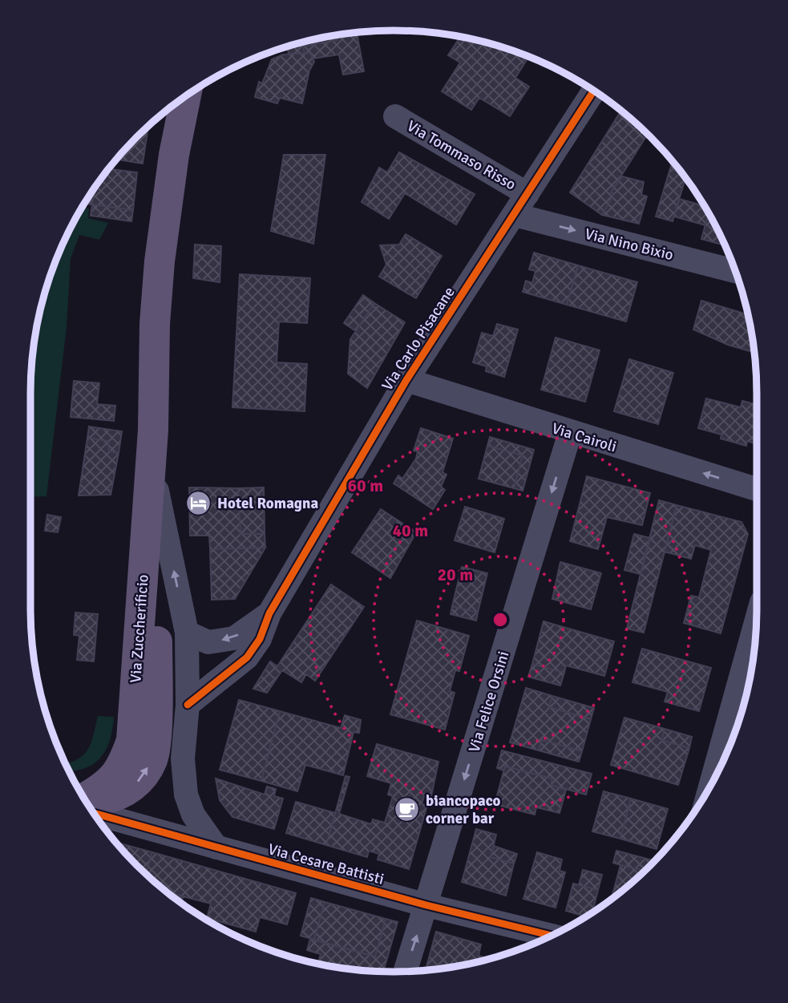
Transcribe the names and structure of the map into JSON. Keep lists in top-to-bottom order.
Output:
{
  "streets": {
    "main road": ["Via Zuccherificio"],
    "street": [
      "Via Tommaso Risso",
      "Via Nino Bixio",
      "Via Carlo Pisacane",
      "Via Cairoli",
      "Via Felice Orsini",
      "Via Cesare Battisti"
    ]
  },
  "crossings": [
    ["Via Tommaso Risso", "Via Carlo Pisacane"],
    ["Via Nino Bixio", "Via Carlo Pisacane"],
    ["Via Carlo Pisacane", "Via Cairoli"],
    ["Via Carlo Pisacane", "Via Zuccherificio"],
    ["Via Cairoli", "Via Felice Orsini"],
    ["Via Zuccherificio", "Via Cesare Battisti"],
    ["Via Felice Orsini", "Via Cesare Battisti"]
  ],
  "one_way": ["Via Nino Bixio", "Via Cairoli"],
  "places": {
    "hotel": ["Hotel Romagna"],
    "cafe": ["biancopaco corner bar"]
  },
  "rings": ["60 m", "40 m", "20 m"]
}
